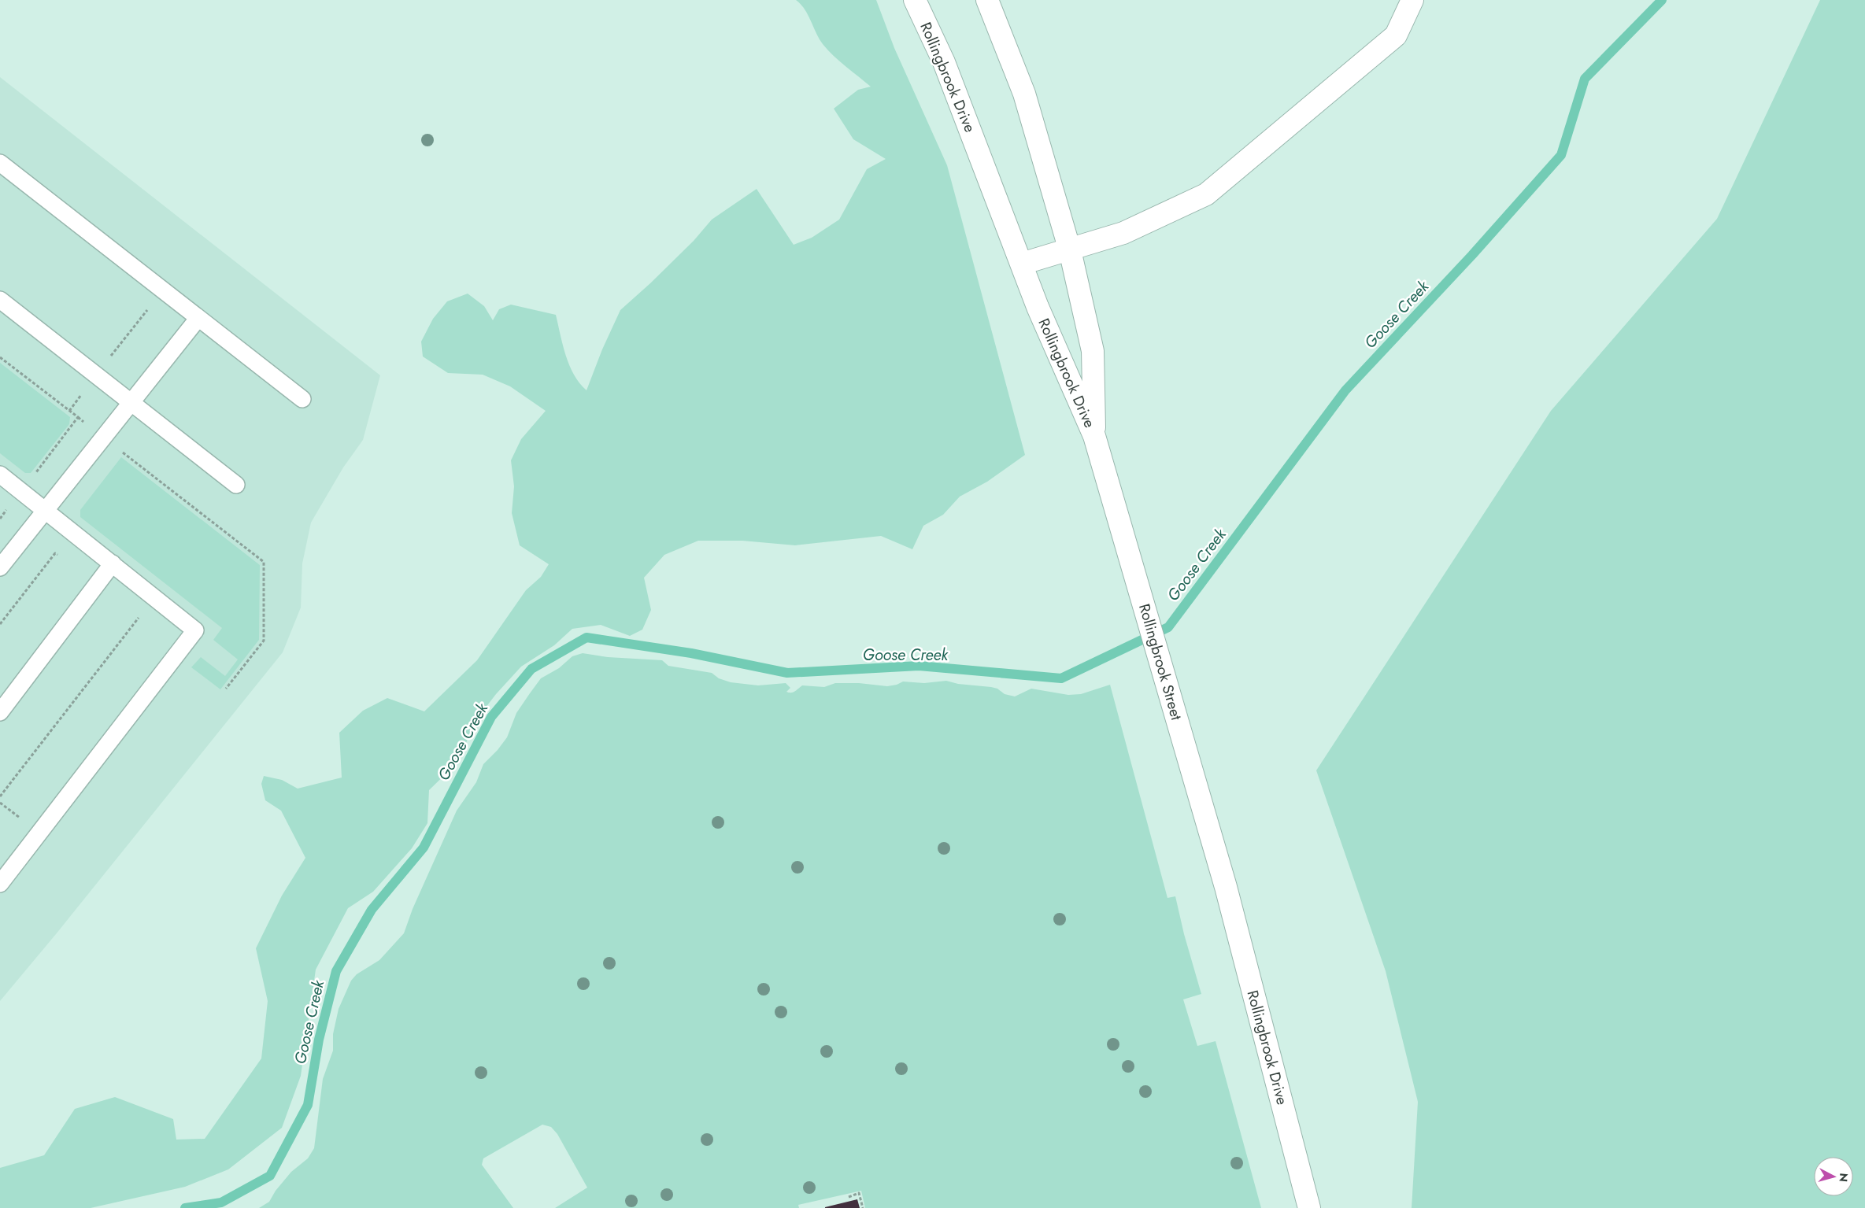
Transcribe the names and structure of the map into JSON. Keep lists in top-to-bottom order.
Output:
{
  "streets": {
    "main road": ["Rollingbrook Drive", "Rollingbrook Street"]
  },
  "crossings": [
    ["Rollingbrook Drive", "Rollingbrook Street"]
  ],
  "water": ["Goose Creek"],
  "north": "right"
}
